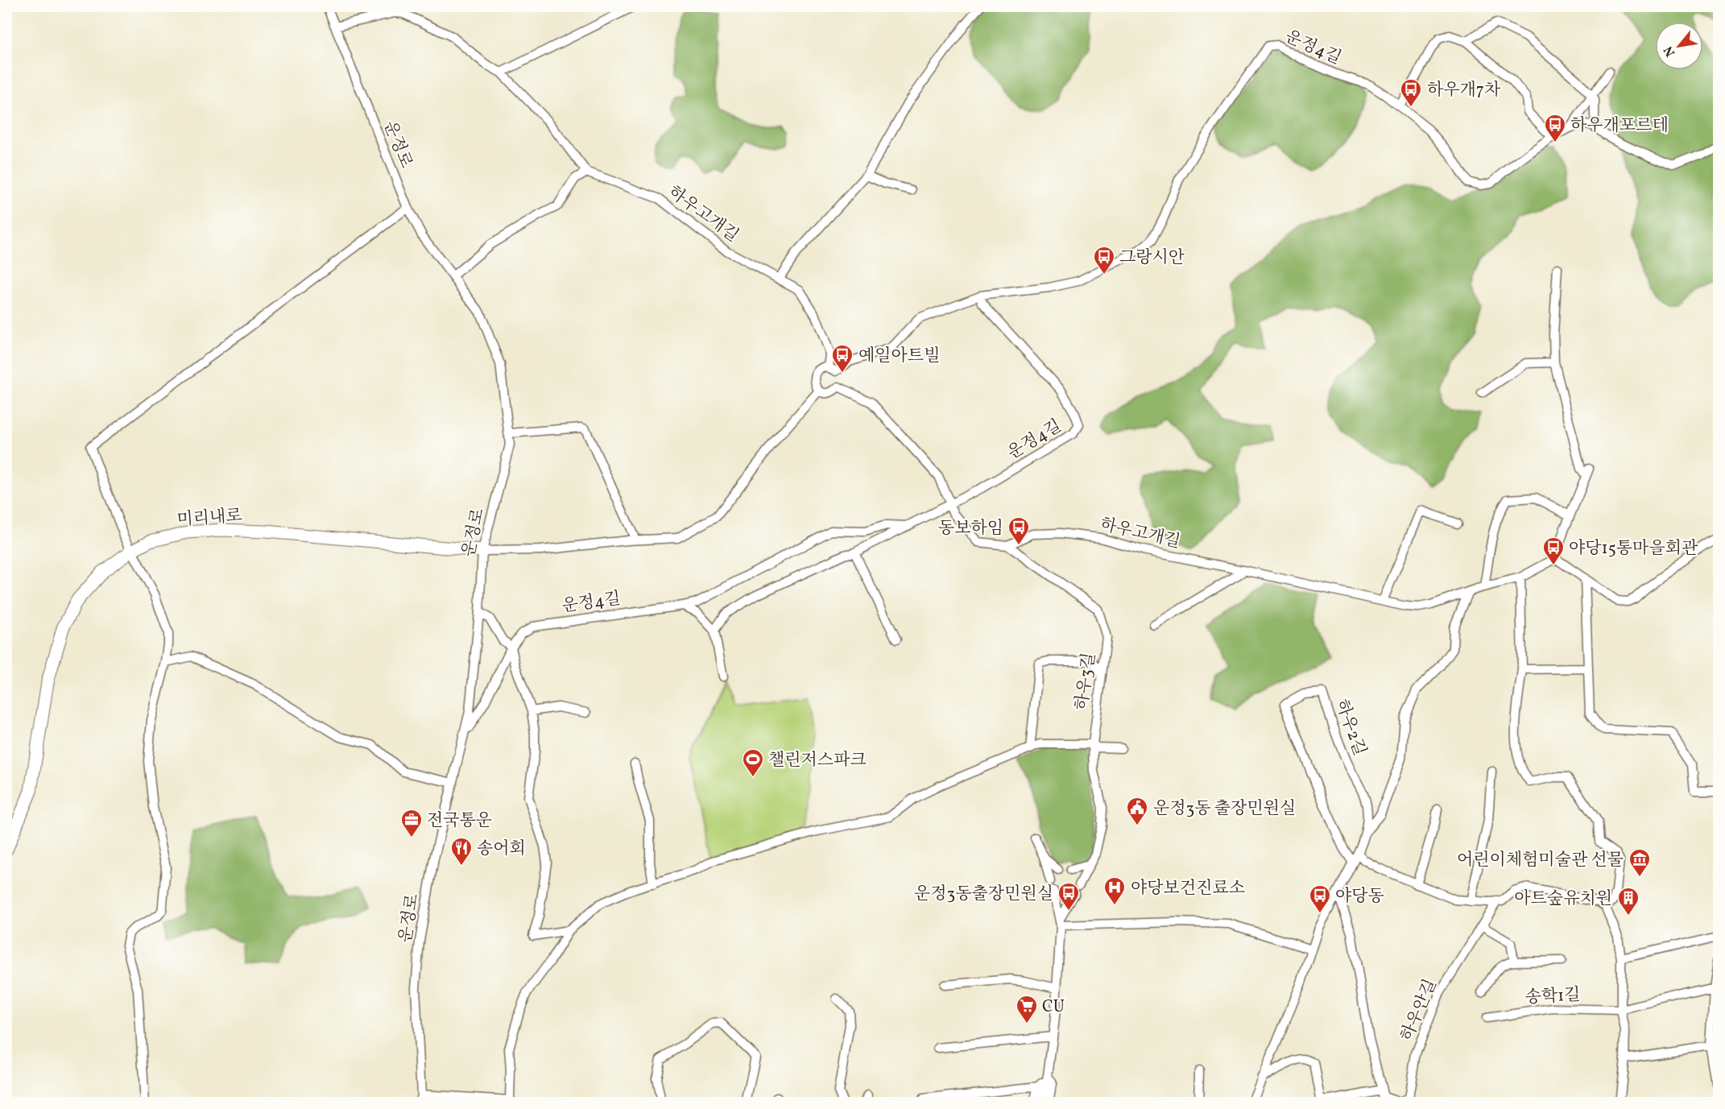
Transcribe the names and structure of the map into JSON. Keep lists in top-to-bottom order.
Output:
{
  "streets": {
    "street": [
      "운정4길",
      "운정로",
      "하우고개길",
      "미리내로",
      "하우3길",
      "하우2길",
      "송학1길",
      "하우안길"
    ]
  },
  "crossings": [
    ["운정4길", "운정로"],
    ["운정4길", "하우고개길"],
    ["운정로", "미리내로"],
    ["하우고개길", "하우3길"]
  ],
  "places": {
    "bus stop": [
      "하우개7차",
      "하우개포르테",
      "그랑시안",
      "예일아트빌",
      "동보하임",
      "야당15통마을회관",
      "운정3동출장민원실",
      "야당동"
    ],
    "sports": ["챌린저스파크"],
    "public building": ["운정3동 출장민원실"],
    "office": ["전국통운"],
    "restaurant": ["송어회"],
    "museum": ["어린이체험미술관 선물"],
    "hospital": ["야당보건진료소"],
    "building": ["아트숲유치원"],
    "supermarket": ["CU"]
  },
  "north": "bottom left"
}
